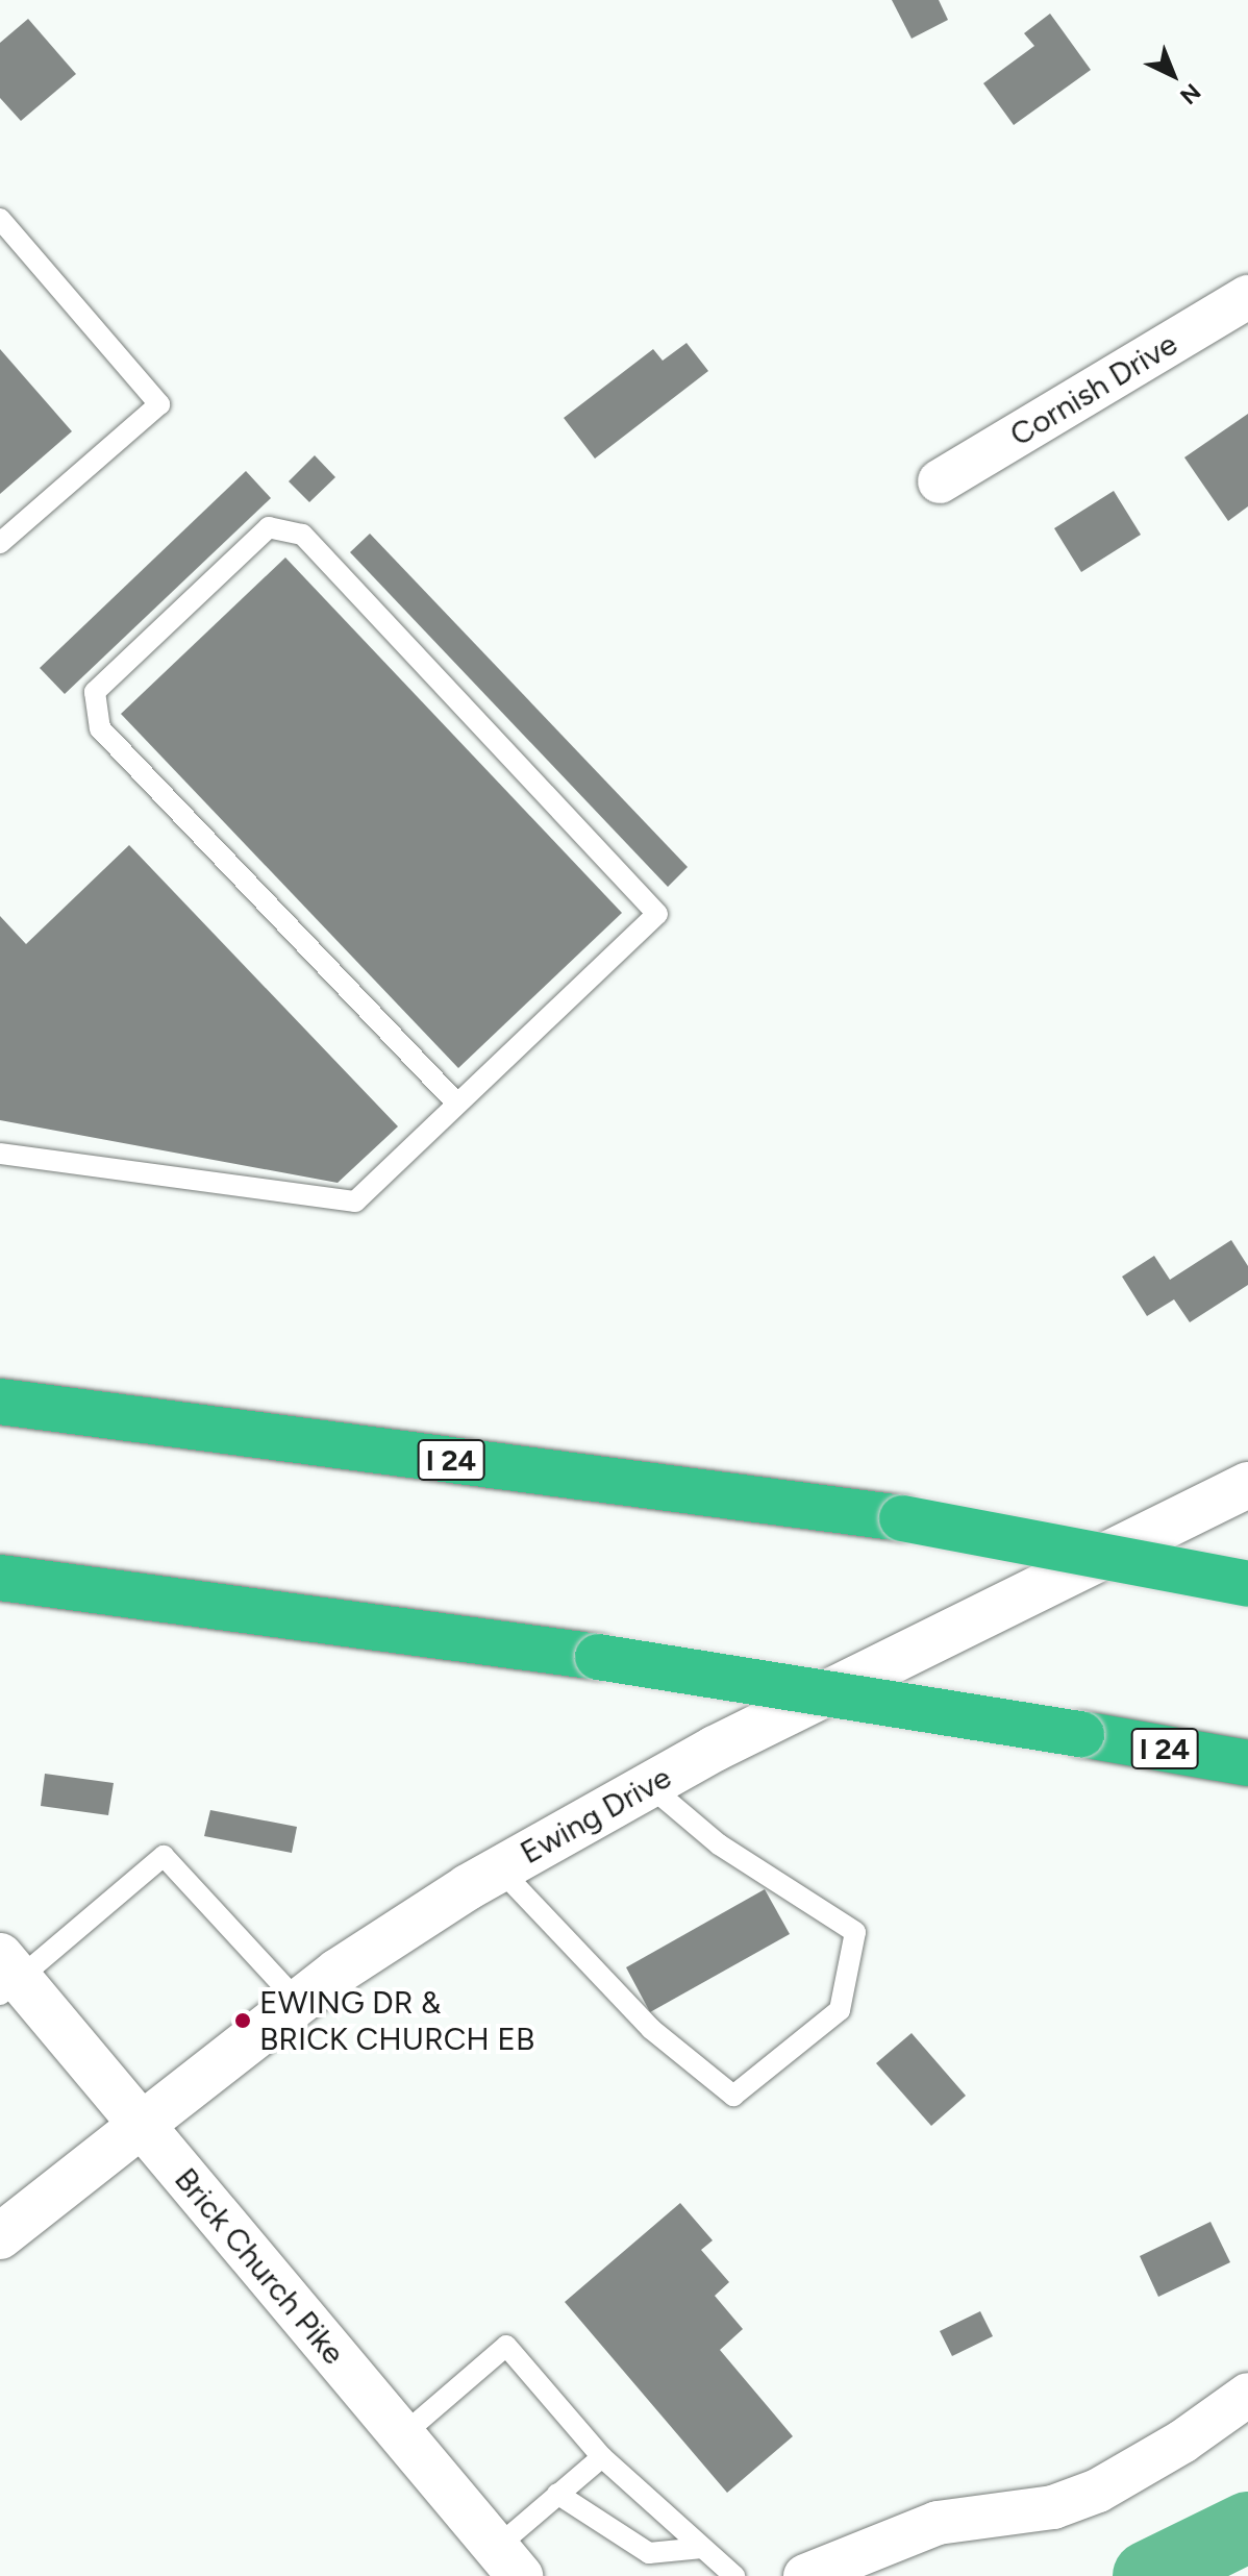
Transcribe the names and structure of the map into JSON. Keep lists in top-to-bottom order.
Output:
{
  "streets": {
    "highway": ["I 24"],
    "street": ["Cornish Drive", "Ewing Drive", "Brick Church Pike"]
  },
  "crossings": [
    ["Ewing Drive", "Brick Church Pike"]
  ],
  "places": ["EWING DR & BRICK CHURCH EB"],
  "north": "bottom right"
}
